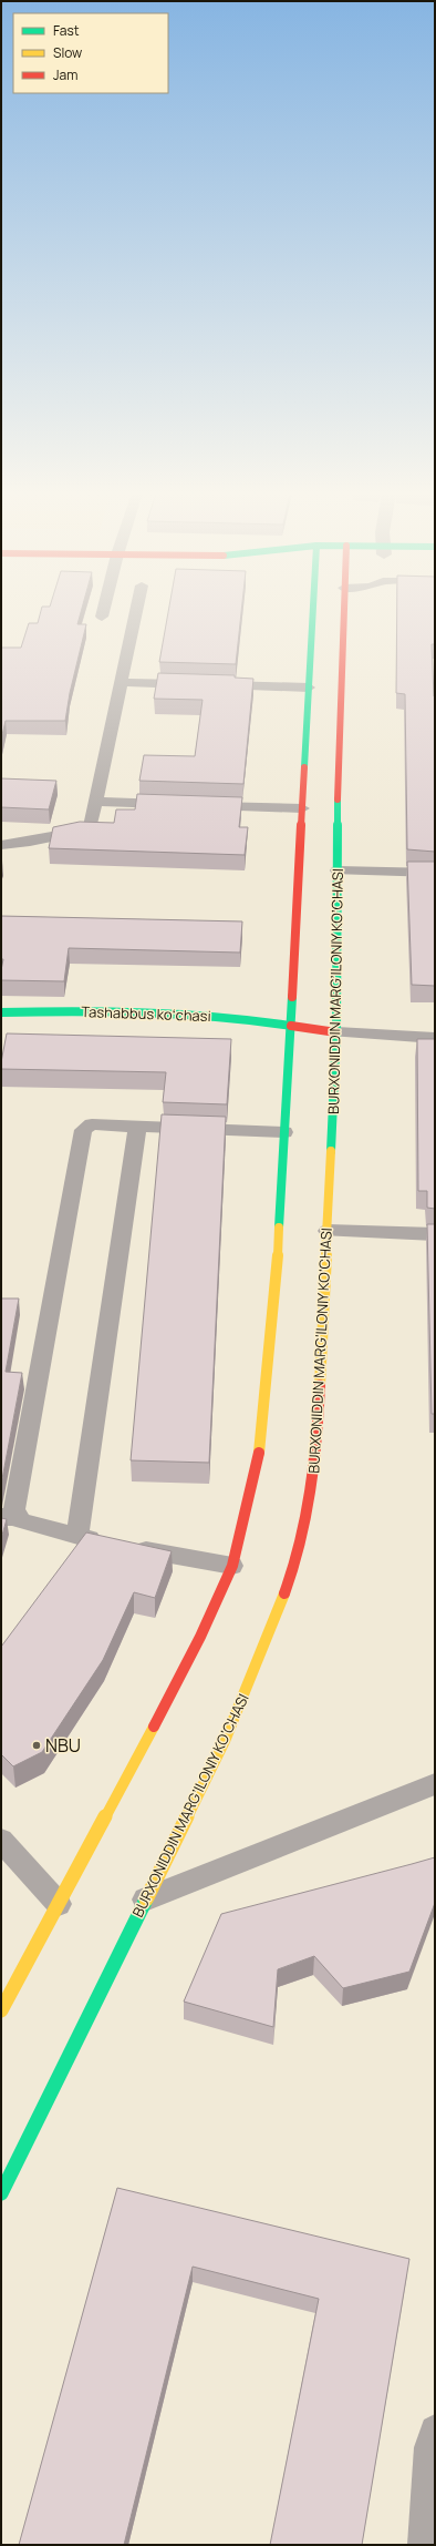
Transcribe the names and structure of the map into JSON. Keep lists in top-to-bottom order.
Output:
{
  "streets": {
    "main road": ["BURXONIDDIN MARG’ILONIY KO’CHASI", "Tashabbus koʻchasi"]
  },
  "crossings": [
    ["BURXONIDDIN MARG’ILONIY KO’CHASI", "Tashabbus koʻchasi"]
  ],
  "places": ["NBU"],
  "legend": ["Fast", "Slow", "Jam"]
}
